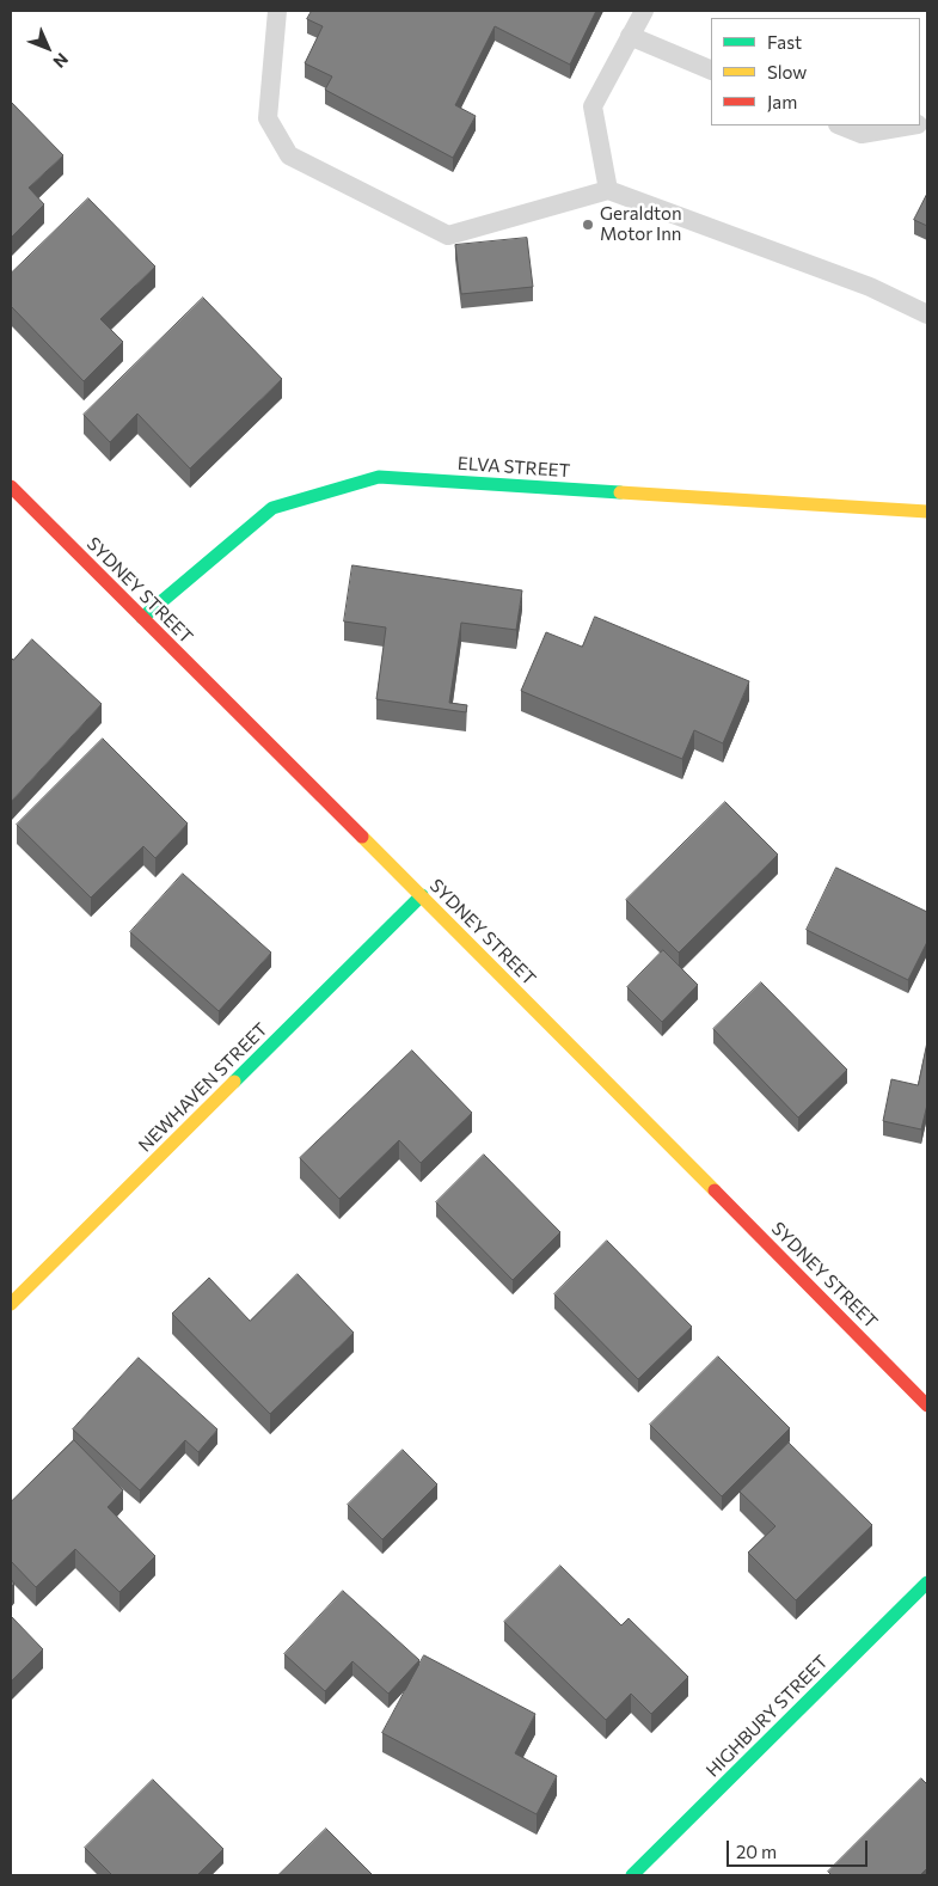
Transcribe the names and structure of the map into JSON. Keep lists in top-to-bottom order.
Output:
{
  "streets": {
    "street": [
      "ELVA STREET",
      "SYDNEY STREET",
      "NEWHAVEN STREET",
      "HIGHBURY STREET"
    ]
  },
  "crossings": [
    ["ELVA STREET", "SYDNEY STREET"],
    ["SYDNEY STREET", "NEWHAVEN STREET"]
  ],
  "places": ["Geraldton Motor Inn"],
  "legend": ["Fast", "Slow", "Jam"],
  "scale_bar": "20 m",
  "north": "bottom right"
}
